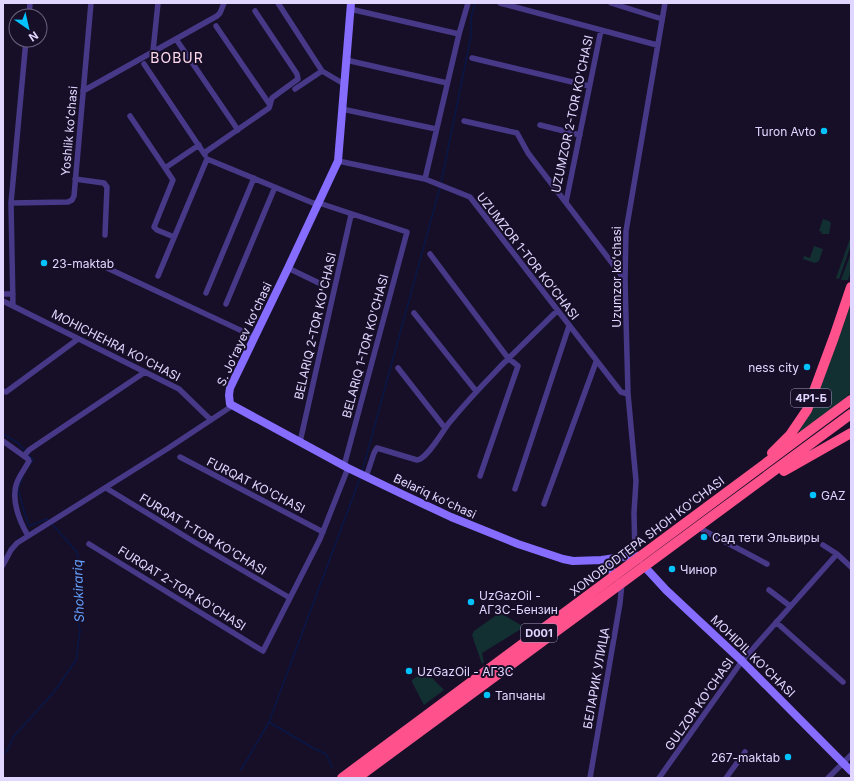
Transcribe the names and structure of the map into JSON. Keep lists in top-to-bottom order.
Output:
{
  "streets": {
    "highway": ["4Р1-Б", "XONOBODTEPA SHOH KO'CHASI", "D001"],
    "street": [
      "UZUMZOR 2-TOR KO'CHASI",
      "Yoshlik koʻchasi",
      "UZUMZOR 1-TOR KO‘CHASI",
      "Uzumzor koʻchasi",
      "BELARIQ 2-TOR KO'CHASI",
      "S. Joʻrayev koʻchasi",
      "MOHICHEHRA KO'CHASI",
      "BELARIQ 1-TOR KO'CHASI",
      "FURQAT KO'CHASI",
      "Belariq koʻchasi",
      "FURQAT 1-TOR KO'CHASI",
      "FURQAT 2-TOR KO'CHASI",
      "MOHIDIL KO'CHASI",
      "БЕЛАРИК УЛИЦА",
      "GULZOR KO'CHASI"
    ]
  },
  "crossings": [
    ["UZUMZOR 1-TOR KO‘CHASI", "Uzumzor koʻchasi"],
    ["UZUMZOR 1-TOR KO‘CHASI", "S. Joʻrayev koʻchasi"],
    ["Uzumzor koʻchasi", "Belariq koʻchasi"],
    ["Uzumzor koʻchasi", "XONOBODTEPA SHOH KO'CHASI"],
    ["Uzumzor koʻchasi", "MOHIDIL KO'CHASI"],
    ["BELARIQ 2-TOR KO'CHASI", "BELARIQ 1-TOR KO'CHASI"],
    ["BELARIQ 2-TOR KO'CHASI", "Belariq koʻchasi"],
    ["S. Joʻrayev koʻchasi", "Belariq koʻchasi"],
    ["BELARIQ 1-TOR KO'CHASI", "FURQAT KO'CHASI"],
    ["BELARIQ 1-TOR KO'CHASI", "Belariq koʻchasi"],
    ["BELARIQ 1-TOR KO'CHASI", "FURQAT 1-TOR KO'CHASI"],
    ["BELARIQ 1-TOR KO'CHASI", "FURQAT 2-TOR KO'CHASI"],
    ["4Р1-Б", "XONOBODTEPA SHOH KO'CHASI"],
    ["Belariq koʻchasi", "XONOBODTEPA SHOH KO'CHASI"],
    ["Belariq koʻchasi", "MOHIDIL KO'CHASI"],
    ["XONOBODTEPA SHOH KO'CHASI", "MOHIDIL KO'CHASI"],
    ["XONOBODTEPA SHOH KO'CHASI", "БЕЛАРИК УЛИЦА"],
    ["MOHIDIL KO'CHASI", "GULZOR KO'CHASI"]
  ],
  "districts": ["BOBUR"],
  "water": ["Shokirariq"],
  "places": [
    "Turon Avto",
    "23-maktab",
    "ness city",
    "GAZ",
    "Сад тети Эльвиры",
    "Чинор",
    "UzGazOil - АГЗС-Бензин",
    "UzGazOil - АГЗС",
    "Тапчаны",
    "267-maktab"
  ],
  "north": "bottom right"
}
